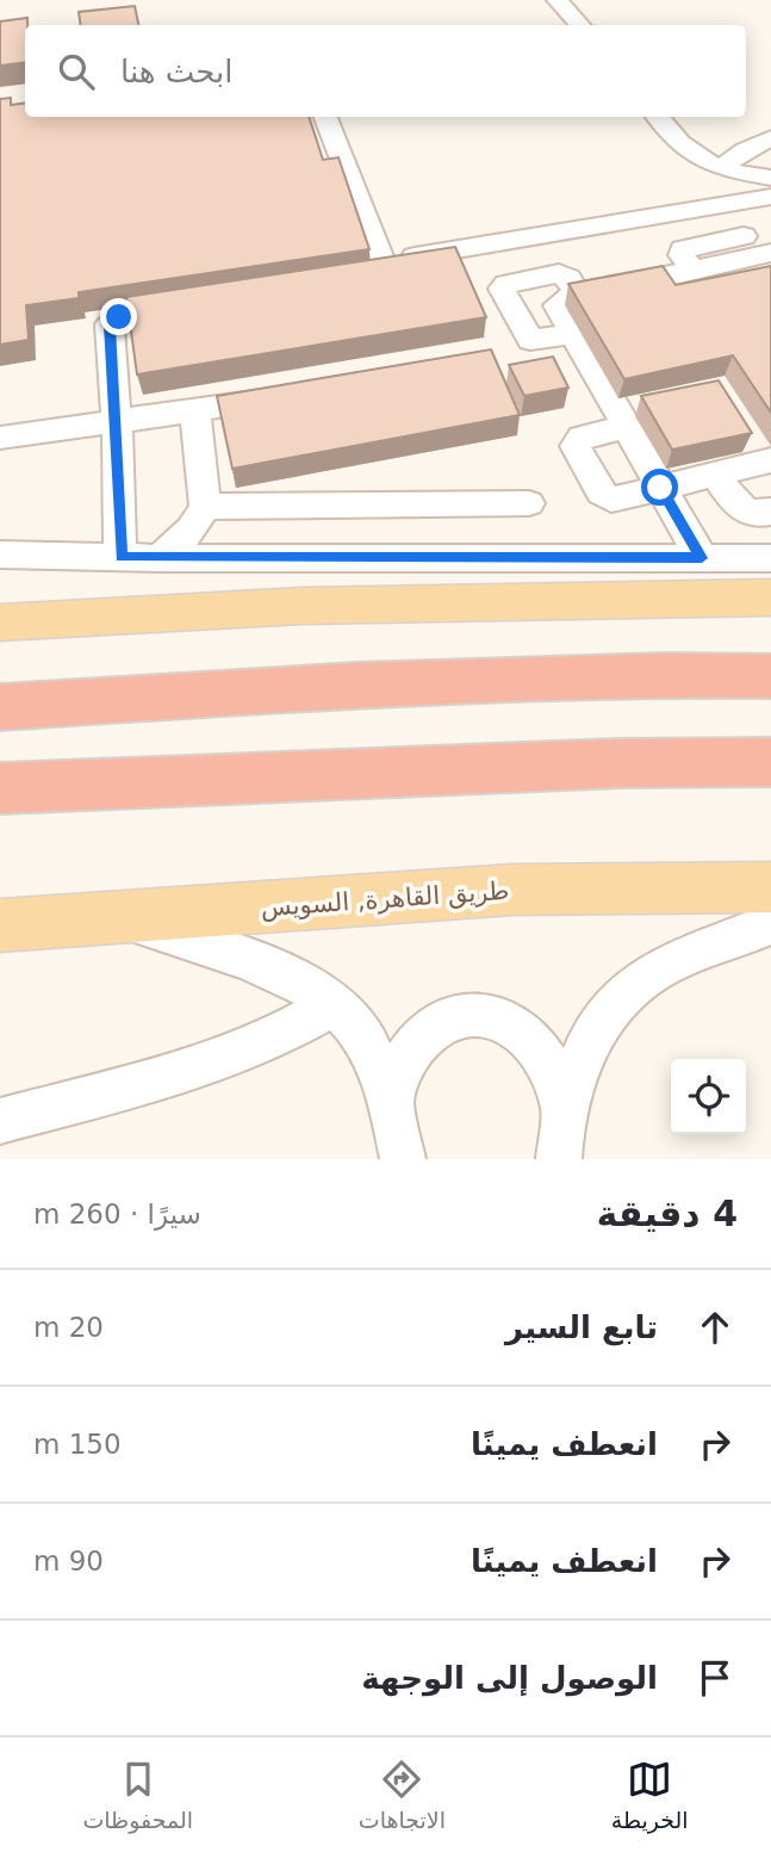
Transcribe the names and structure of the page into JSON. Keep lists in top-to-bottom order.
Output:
{
  "streets": {
    "main road": ["طريق القاهرة, السويس"]
  },
  "page": {
    "search": "ابحث هنا",
    "heading": ["4 دقيقة", "سيرًا · 260 m"],
    "list": [
      ["تابع السير", "20 m"],
      ["انعطف يمينًا", "150 m"],
      ["انعطف يمينًا", "90 m"],
      "الوصول إلى الوجهة"
    ],
    "nav": ["الخريطة", "الاتجاهات", "المحفوظات"]
  }
}
